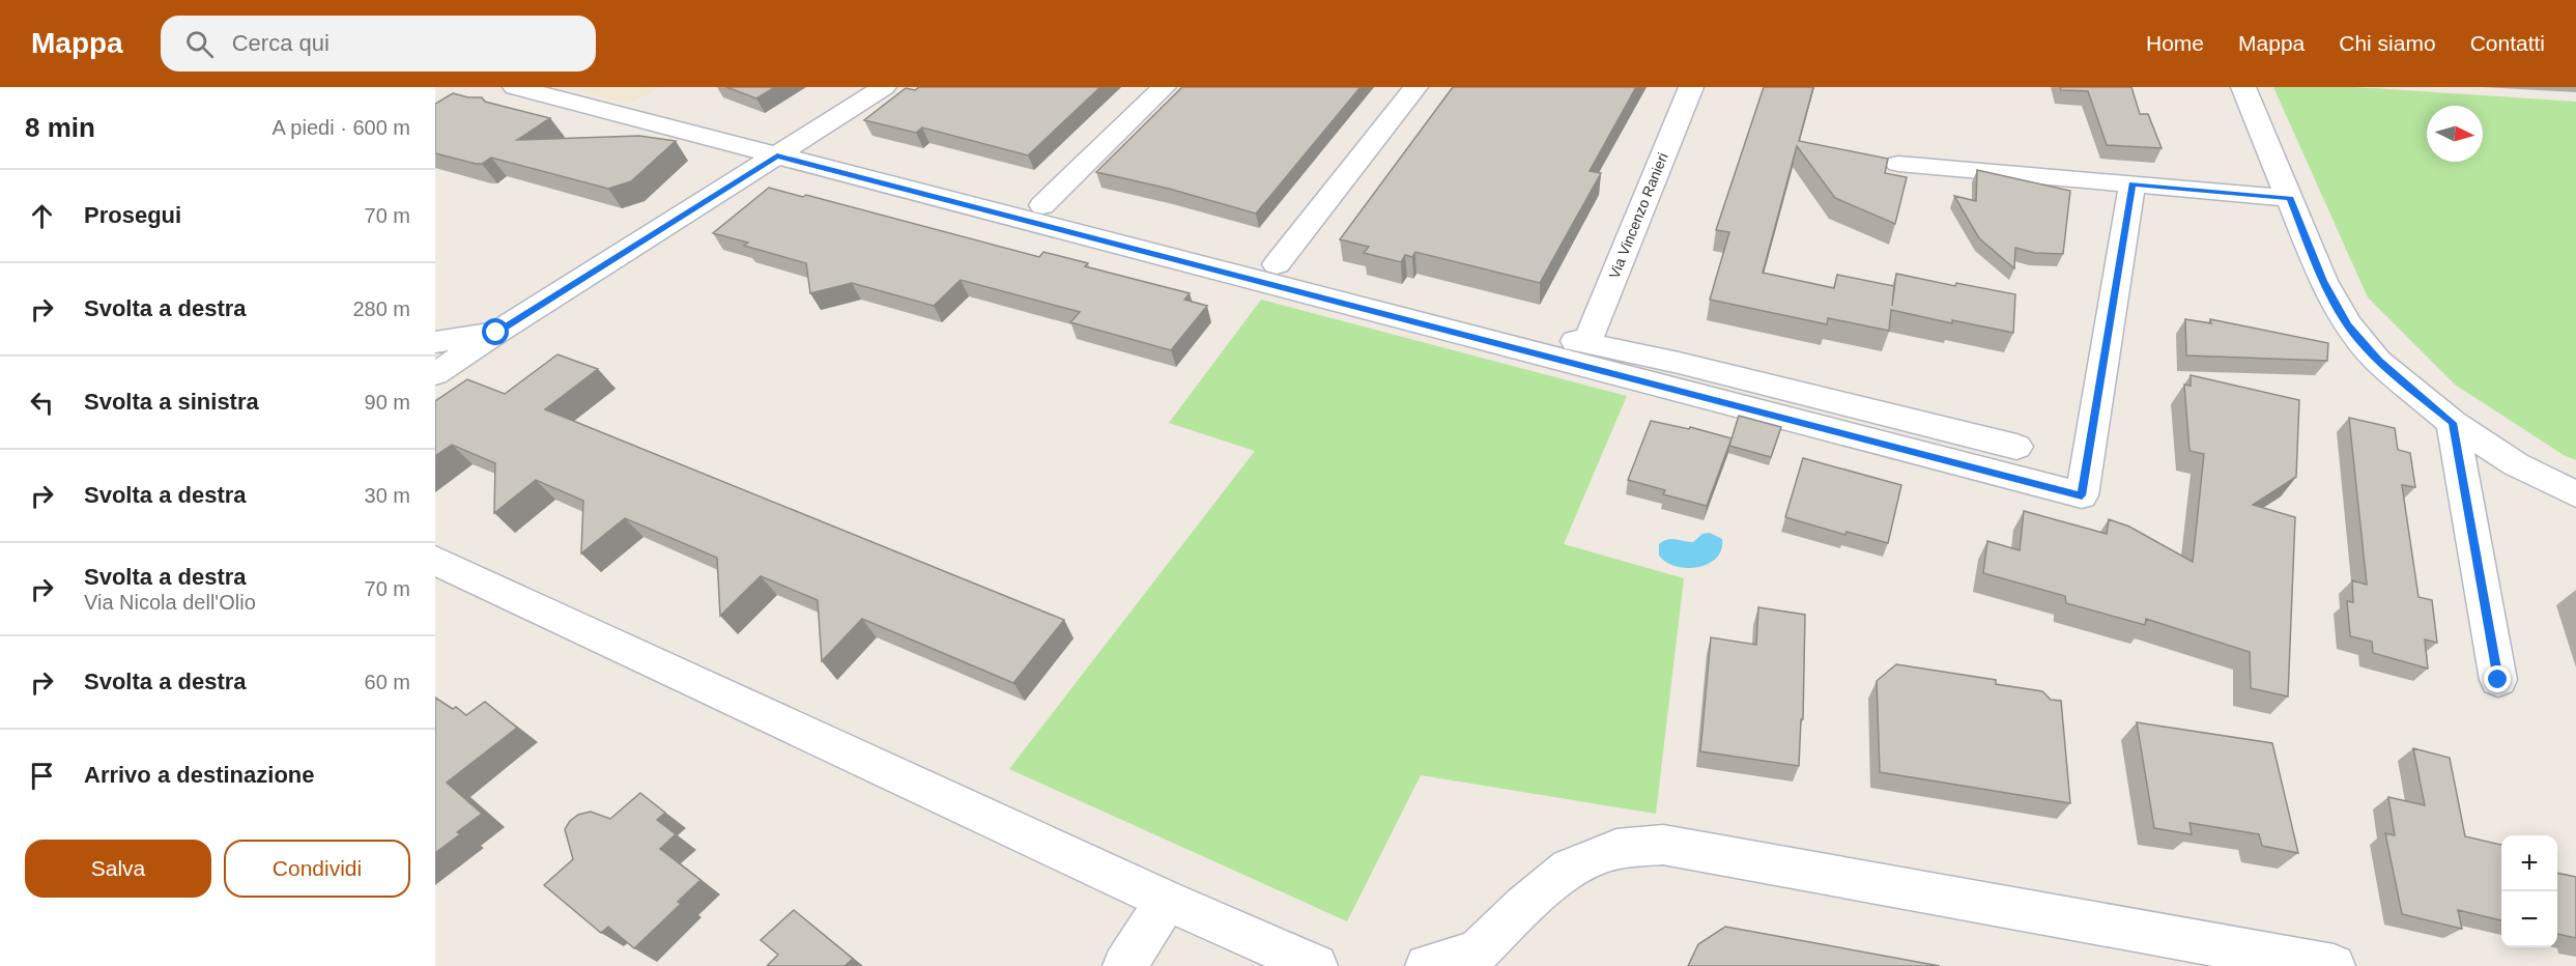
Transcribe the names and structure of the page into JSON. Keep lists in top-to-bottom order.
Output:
{
  "streets": {
    "street": ["Via Vincenzo Ranieri"]
  },
  "north": "right",
  "page": {
    "header": "Mappa",
    "search": "Cerca qui",
    "nav": [
      "Home",
      "Mappa",
      "Chi siamo",
      "Contatti"
    ],
    "heading": ["8 min", "A piedi · 600 m"],
    "list": [
      ["Prosegui", "70 m"],
      ["Svolta a destra", "280 m"],
      ["Svolta a sinistra", "90 m"],
      ["Svolta a destra", "30 m"],
      ["Svolta a destra", "Via Nicola dell'Olio", "70 m"],
      ["Svolta a destra", "60 m"],
      "Arrivo a destinazione"
    ],
    "buttons": ["Salva", "Condividi"],
    "map_buttons": ["+", "−"]
  }
}
